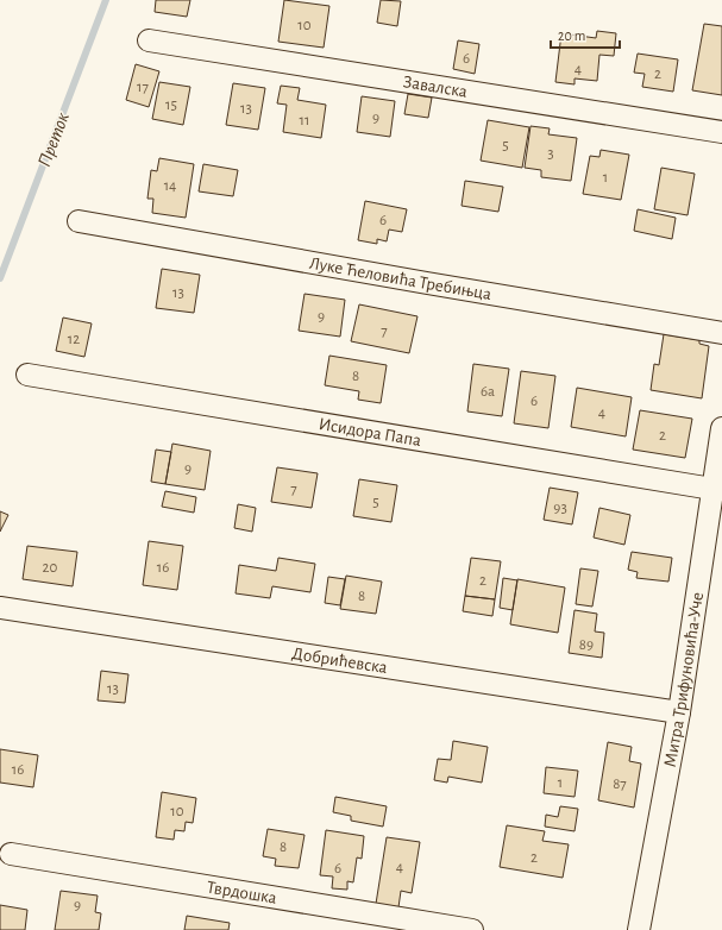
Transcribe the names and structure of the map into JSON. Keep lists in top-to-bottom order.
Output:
{
  "streets": {
    "street": [
      "Завалска",
      "Луке Ћеловића Требињца",
      "Исидора Папа",
      "Добрићевска",
      "Митра Трифуновића-Уче",
      "Тврдошка"
    ]
  },
  "crossings": [
    ["Исидора Папа", "Митра Трифуновића-Уче"],
    ["Добрићевска", "Митра Трифуновића-Уче"]
  ],
  "water": ["Преток"],
  "house_numbers": [
    "10",
    "6",
    "4",
    "2",
    "17",
    "15",
    "13",
    "9",
    "11",
    "5",
    "3",
    "1",
    "14",
    "6",
    "13",
    "9",
    "7",
    "12",
    "8",
    "6a",
    "6",
    "4",
    "2",
    "9",
    "7",
    "5",
    "93",
    "20",
    "16",
    "2",
    "8",
    "89",
    "13",
    "16",
    "1",
    "87",
    "10",
    "8",
    "2",
    "4",
    "6",
    "9"
  ],
  "scale_bar": "20 m"
}
